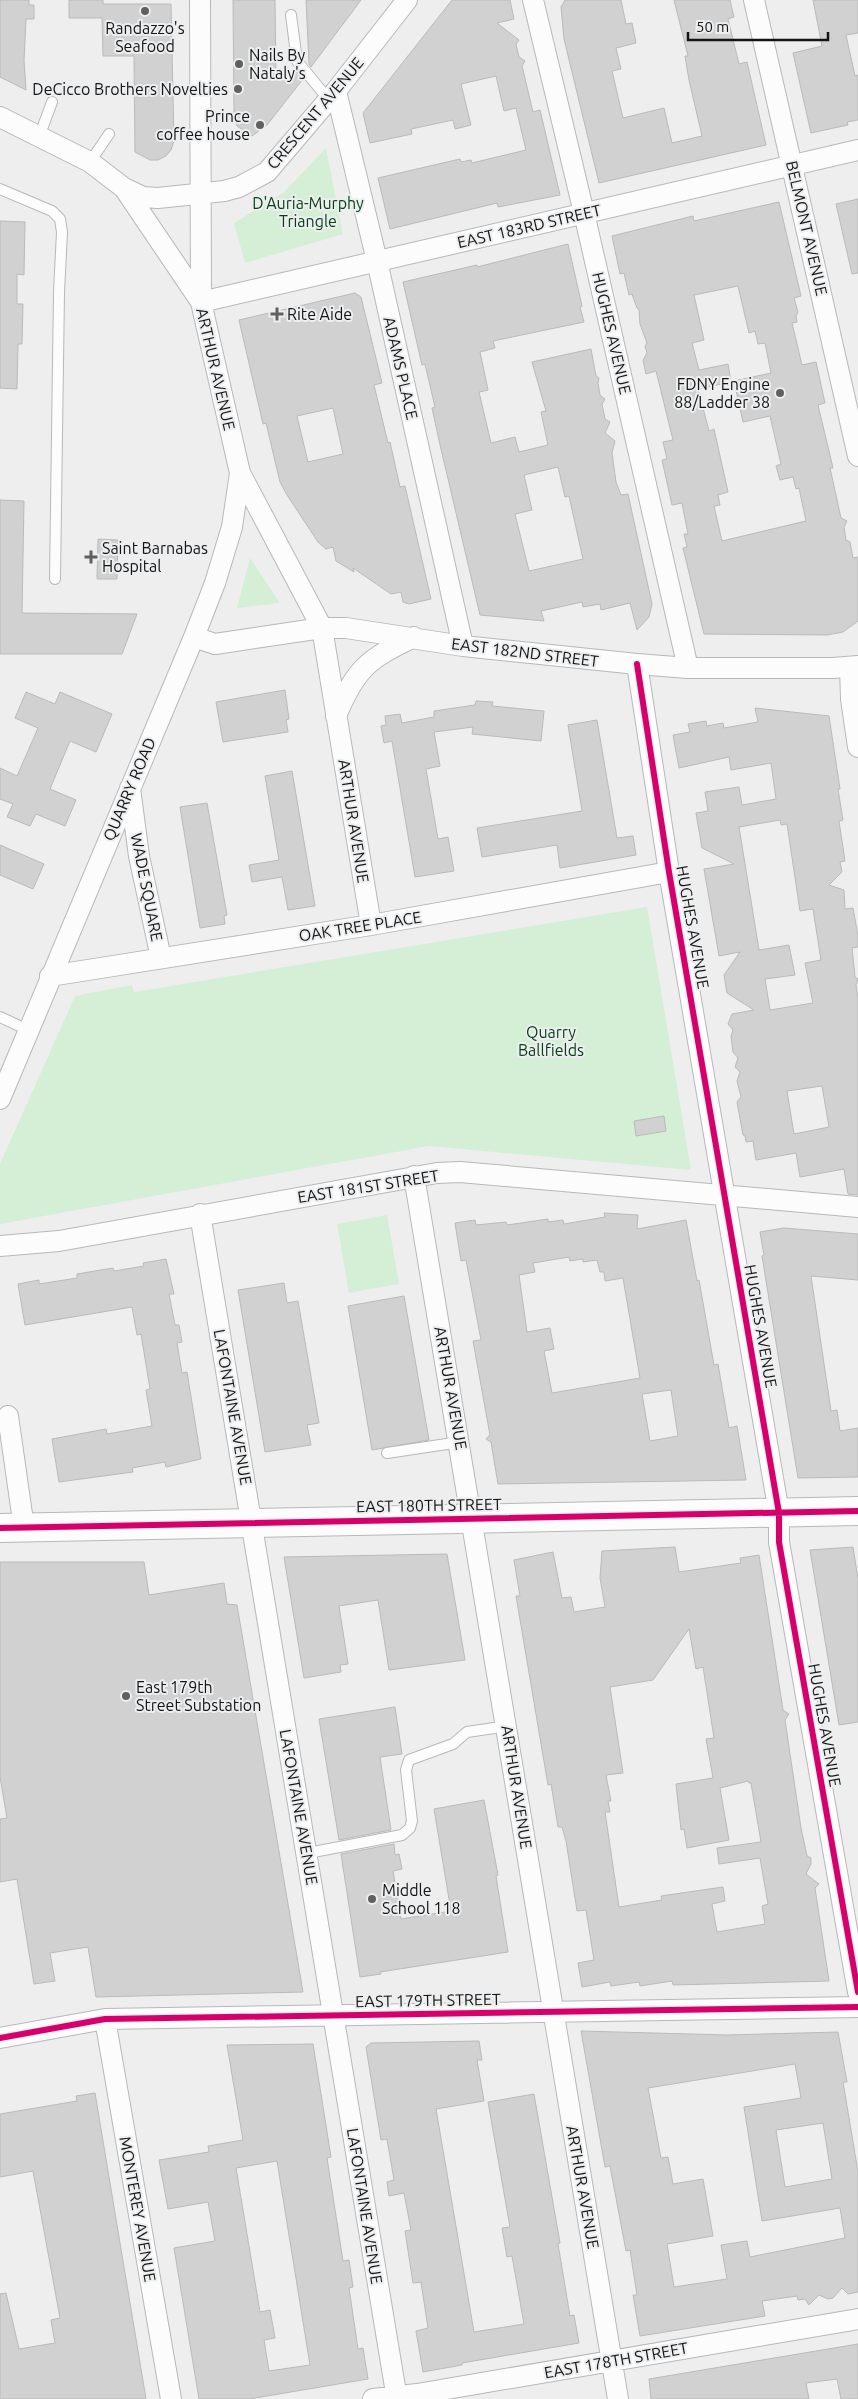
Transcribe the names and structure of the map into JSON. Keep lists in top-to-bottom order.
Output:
{
  "streets": {
    "main road": ["EAST 180TH STREET"],
    "street": [
      "CRESCENT AVENUE",
      "EAST 183RD STREET",
      "BELMONT AVENUE",
      "HUGHES AVENUE",
      "ADAMS PLACE",
      "ARTHUR AVENUE",
      "EAST 182ND STREET",
      "QUARRY ROAD",
      "WADE SQUARE",
      "OAK TREE PLACE",
      "EAST 181ST STREET",
      "LAFONTAINE AVENUE",
      "EAST 179TH STREET",
      "MONTEREY AVENUE",
      "EAST 178TH STREET"
    ]
  },
  "crossings": [
    ["CRESCENT AVENUE", "ADAMS PLACE"],
    ["CRESCENT AVENUE", "ARTHUR AVENUE"],
    ["EAST 183RD STREET", "BELMONT AVENUE"],
    ["EAST 183RD STREET", "HUGHES AVENUE"],
    ["EAST 183RD STREET", "ADAMS PLACE"],
    ["EAST 183RD STREET", "ARTHUR AVENUE"],
    ["HUGHES AVENUE", "EAST 182ND STREET"],
    ["HUGHES AVENUE", "OAK TREE PLACE"],
    ["HUGHES AVENUE", "EAST 181ST STREET"],
    ["HUGHES AVENUE", "EAST 180TH STREET"],
    ["ADAMS PLACE", "EAST 182ND STREET"],
    ["ARTHUR AVENUE", "EAST 182ND STREET"],
    ["ARTHUR AVENUE", "QUARRY ROAD"],
    ["ARTHUR AVENUE", "OAK TREE PLACE"],
    ["ARTHUR AVENUE", "EAST 181ST STREET"],
    ["ARTHUR AVENUE", "EAST 180TH STREET"],
    ["ARTHUR AVENUE", "EAST 179TH STREET"],
    ["ARTHUR AVENUE", "EAST 178TH STREET"],
    ["EAST 182ND STREET", "QUARRY ROAD"],
    ["QUARRY ROAD", "WADE SQUARE"],
    ["QUARRY ROAD", "OAK TREE PLACE"],
    ["WADE SQUARE", "OAK TREE PLACE"],
    ["EAST 181ST STREET", "LAFONTAINE AVENUE"],
    ["LAFONTAINE AVENUE", "EAST 180TH STREET"],
    ["LAFONTAINE AVENUE", "EAST 179TH STREET"],
    ["LAFONTAINE AVENUE", "EAST 178TH STREET"],
    ["EAST 179TH STREET", "MONTEREY AVENUE"]
  ],
  "parks": ["D'Auria-Murphy Triangle", "Quarry Ballfields"],
  "places": {
    "other": [
      "Randazzo's Seafood",
      "Nails By Nataly's",
      "DeCicco Brothers Novelties",
      "Prince coffee house",
      "FDNY Engine 88/Ladder 38",
      "East 179th Street Substation",
      "Middle School 118"
    ],
    "health": ["Rite Aide", "Saint Barnabas Hospital"]
  },
  "scale_bar": "50 m"
}
